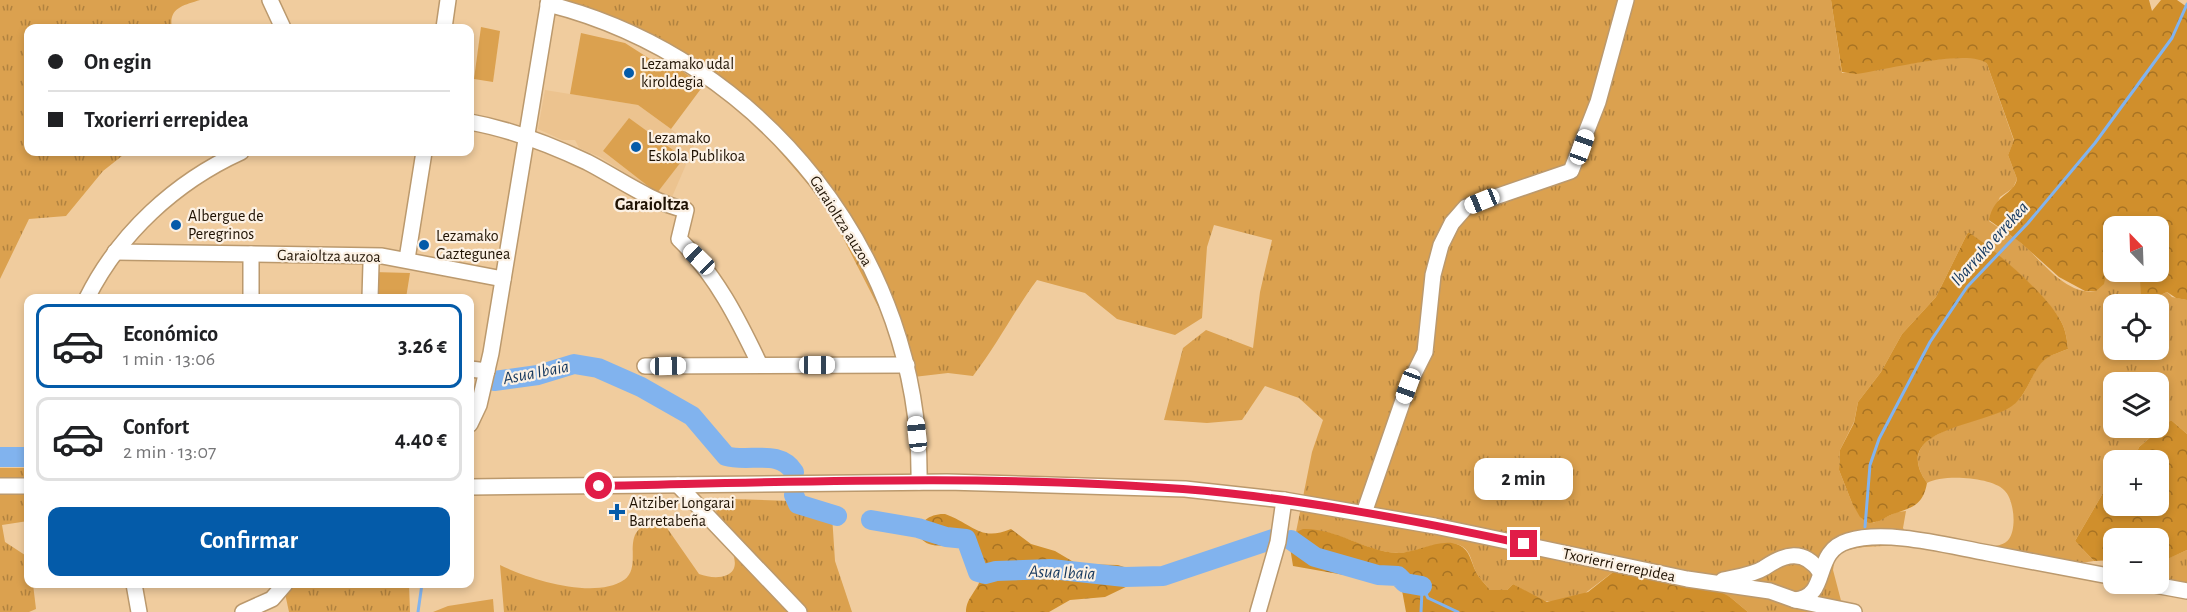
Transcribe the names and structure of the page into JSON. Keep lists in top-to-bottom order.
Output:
{
  "streets": {
    "street": ["Garaioltza auzoa", "Txorierri errepidea"]
  },
  "crossings": [
    ["Garaioltza auzoa", "Txorierri errepidea"]
  ],
  "districts": ["Garaioltza"],
  "water": ["Ibarrako errekea", "Asua Ibaia"],
  "places": {
    "other": [
      "Lezamako udal kiroldegia",
      "Lezamako Eskola Publikoa",
      "Albergue de Peregrinos",
      "Lezamako Gaztegunea"
    ],
    "health": ["Aitziber Longarai Barretabeña"]
  },
  "north": "top left",
  "page": {
    "banner": ["On egin", "Txorierri errepidea"],
    "map_buttons": ["+", "−"],
    "list": [
      {
        "name": "Económico",
        "note": "1 min · 13:06",
        "value": "3.26 €"
      },
      {
        "name": "Confort",
        "note": "2 min · 13:07",
        "value": "4.40 €"
      }
    ],
    "bubble": "2 min",
    "buttons": "Confirmar"
  }
}
